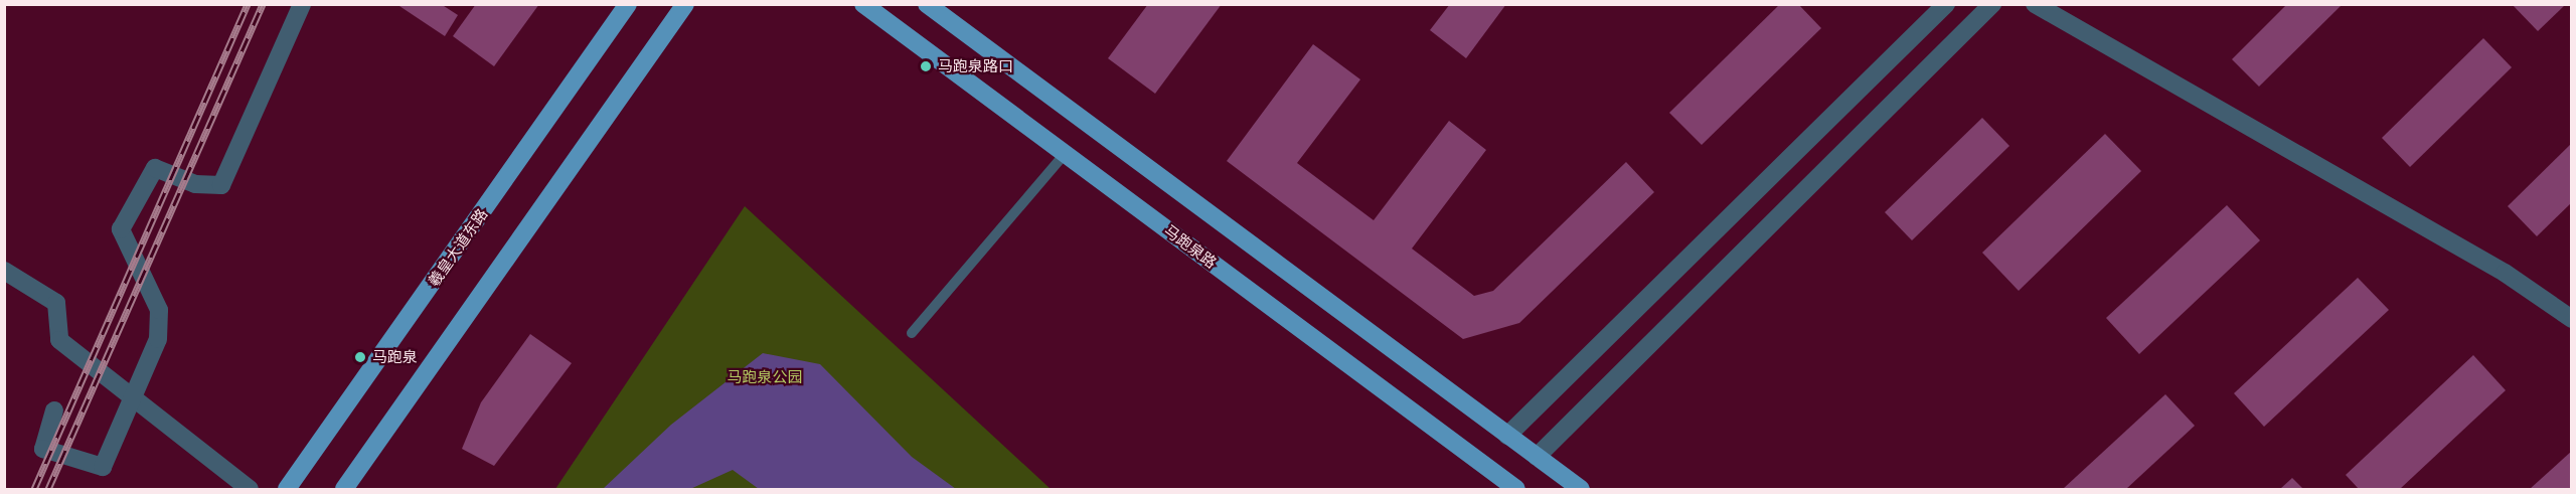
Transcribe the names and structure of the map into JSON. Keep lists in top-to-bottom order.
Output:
{
  "streets": {
    "main road": ["马跑泉路", "羲皇大道东路"]
  },
  "parks": ["马跑泉公园"],
  "places": ["马跑泉路口", "马跑泉"]
}
